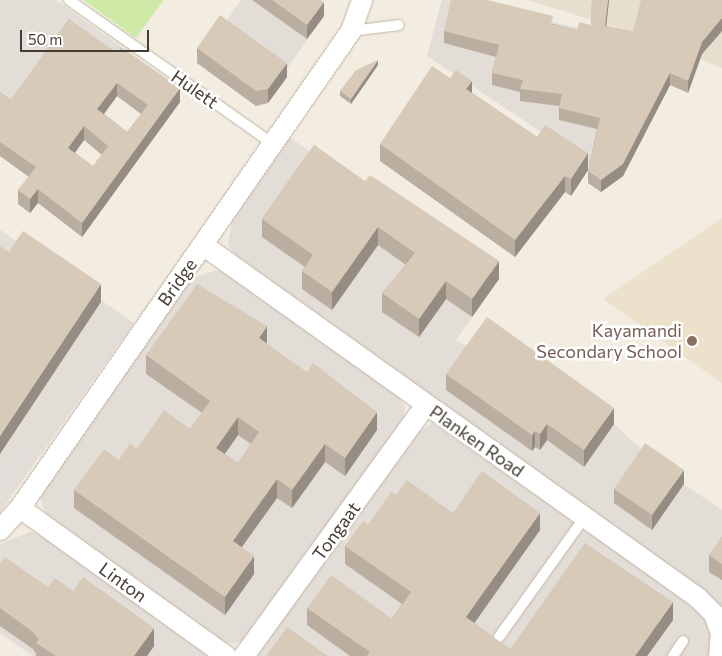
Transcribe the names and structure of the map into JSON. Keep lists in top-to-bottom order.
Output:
{
  "streets": {
    "street": [
      "Bridge",
      "Planken Road",
      "Tongaat",
      "Linton"
    ],
    "lane": ["Hulett"]
  },
  "crossings": [
    ["Hulett", "Bridge"],
    ["Bridge", "Planken Road"],
    ["Bridge", "Linton"],
    ["Planken Road", "Tongaat"]
  ],
  "places": ["Kayamandi Secondary School"],
  "scale_bar": "50 m"
}
